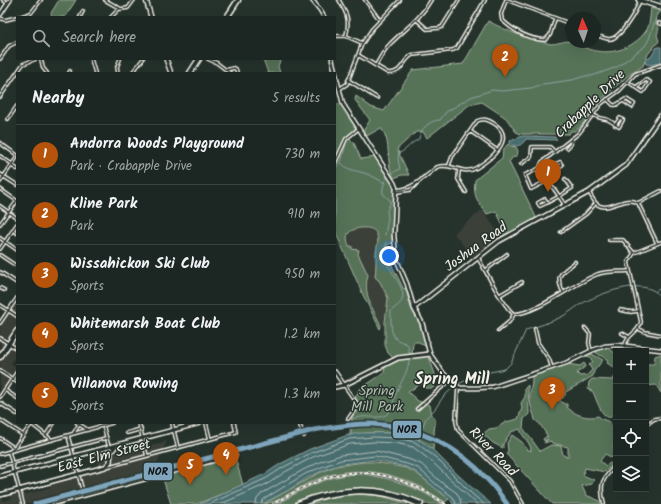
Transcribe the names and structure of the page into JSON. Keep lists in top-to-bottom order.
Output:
{
  "streets": {
    "main road": ["Joshua Road", "East Elm Street"],
    "street": ["Crabapple Drive", "River Road"]
  },
  "districts": ["Spring Mill"],
  "parks": ["Spring Mill Park"],
  "lines": ["transit line NOR"],
  "north": "top",
  "page": {
    "search": "Search here",
    "pins": [
      "2",
      "1",
      "3",
      "4",
      "5"
    ],
    "heading": ["Nearby", "5 results"],
    "list": [
      {
        "mark": "1",
        "name": "Andorra Woods Playground",
        "note": "Park · Crabapple Drive",
        "value": "730 m"
      },
      {
        "mark": "2",
        "name": "Kline Park",
        "note": "Park",
        "value": "910 m"
      },
      {
        "mark": "3",
        "name": "Wissahickon Ski Club",
        "note": "Sports",
        "value": "950 m"
      },
      {
        "mark": "4",
        "name": "Whitemarsh Boat Club",
        "note": "Sports",
        "value": "1.2 km"
      },
      {
        "mark": "5",
        "name": "Villanova Rowing",
        "note": "Sports",
        "value": "1.3 km"
      }
    ],
    "map_buttons": ["+", "−"]
  }
}
